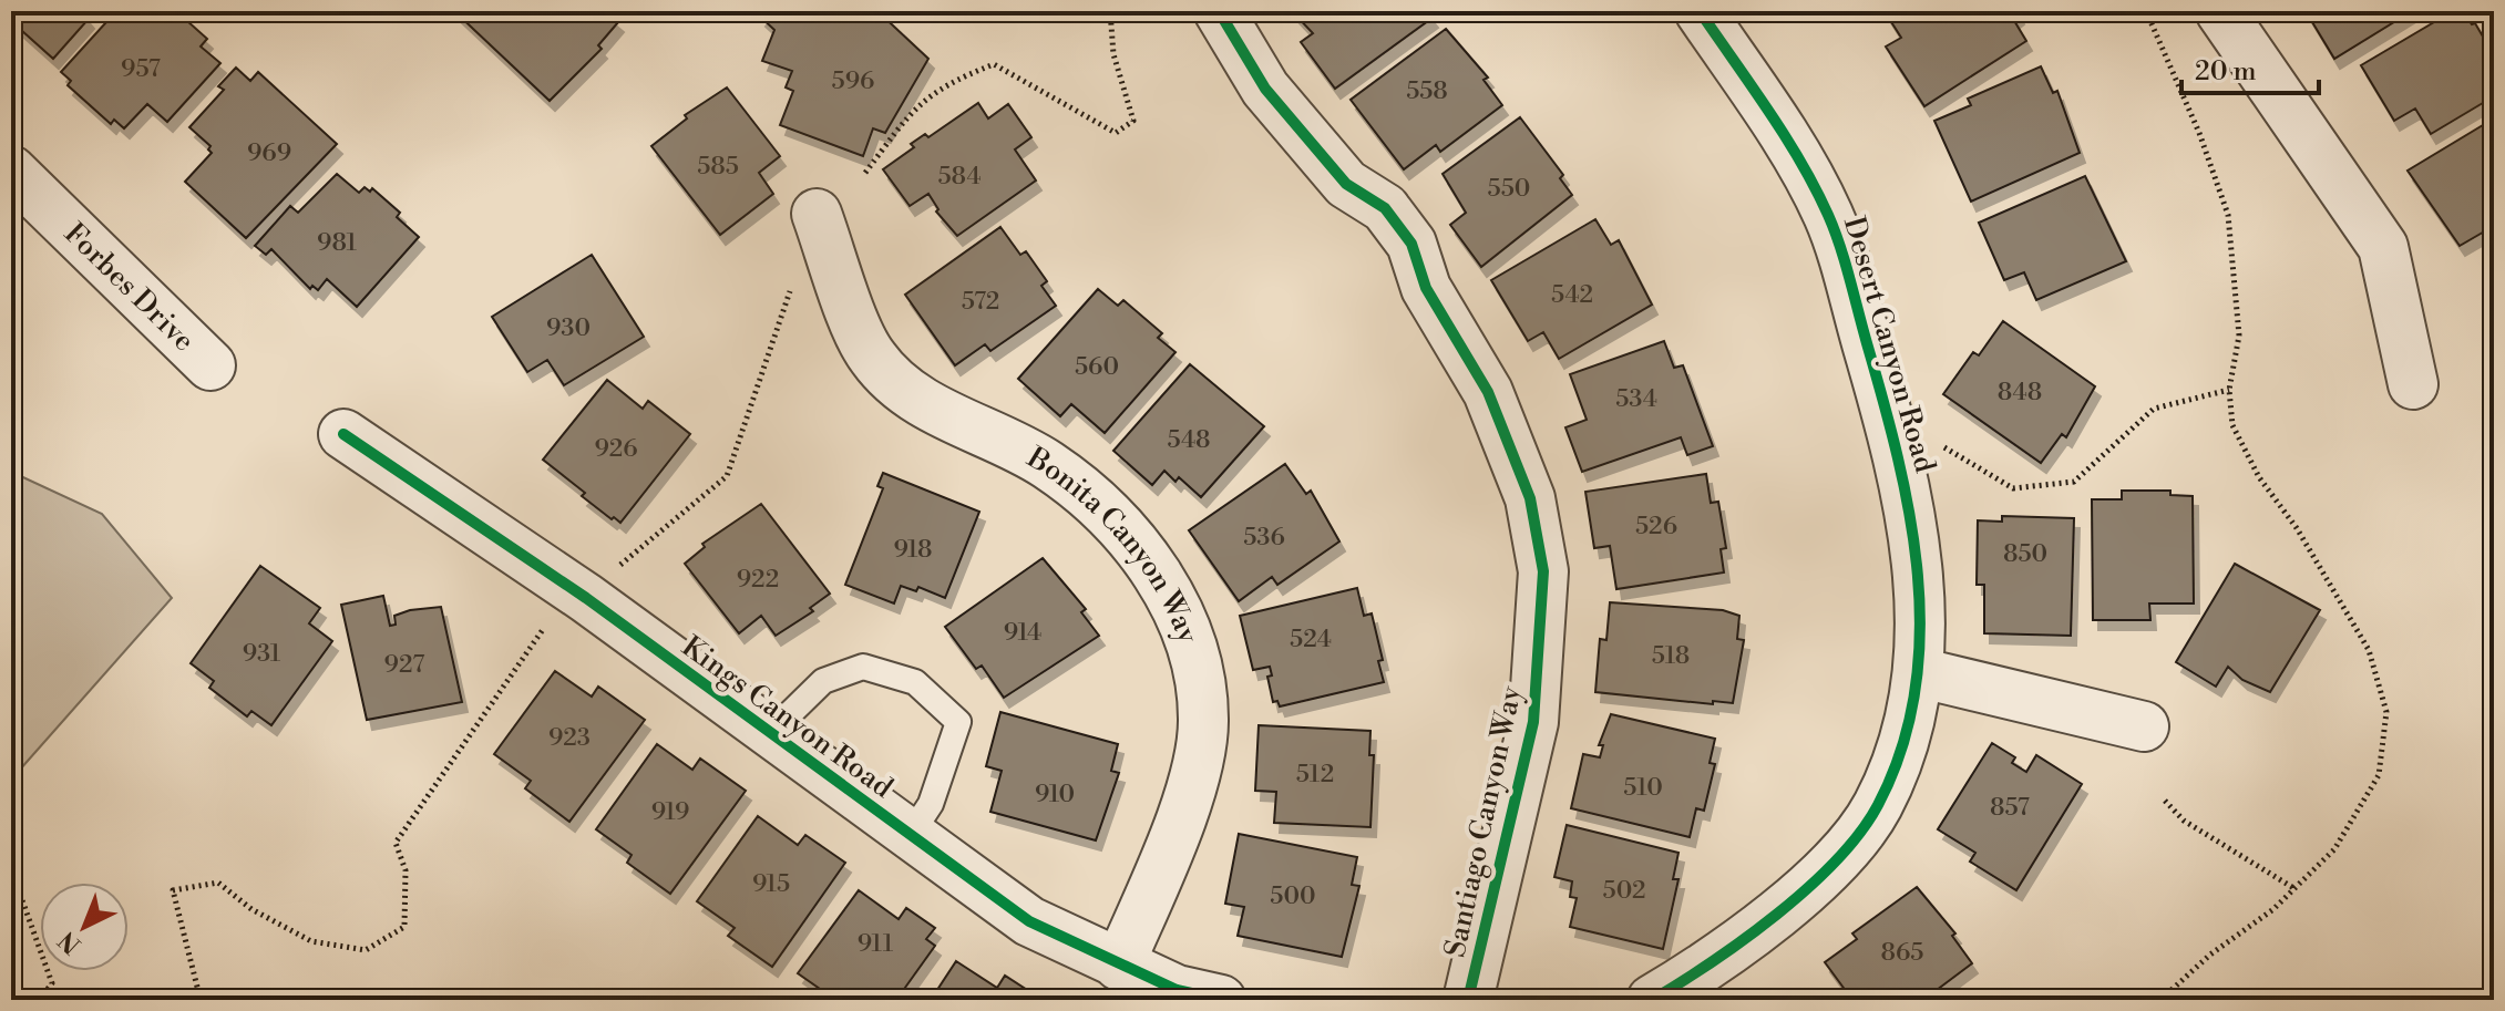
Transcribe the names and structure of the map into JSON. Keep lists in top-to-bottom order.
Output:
{
  "streets": {
    "street": [
      "Forbes Drive",
      "Desert Canyon Road",
      "Bonita Canyon Way",
      "Kings Canyon Road",
      "Santiago Canyon Way"
    ]
  },
  "crossings": [
    ["Bonita Canyon Way", "Kings Canyon Road"]
  ],
  "house_numbers": [
    "957",
    "596",
    "558",
    "969",
    "585",
    "584",
    "550",
    "981",
    "542",
    "572",
    "930",
    "560",
    "848",
    "534",
    "548",
    "926",
    "526",
    "536",
    "918",
    "850",
    "922",
    "914",
    "524",
    "931",
    "518",
    "927",
    "923",
    "512",
    "510",
    "910",
    "857",
    "919",
    "915",
    "502",
    "500",
    "911",
    "865"
  ],
  "scale_bar": "20 m",
  "north": "bottom left"
}
